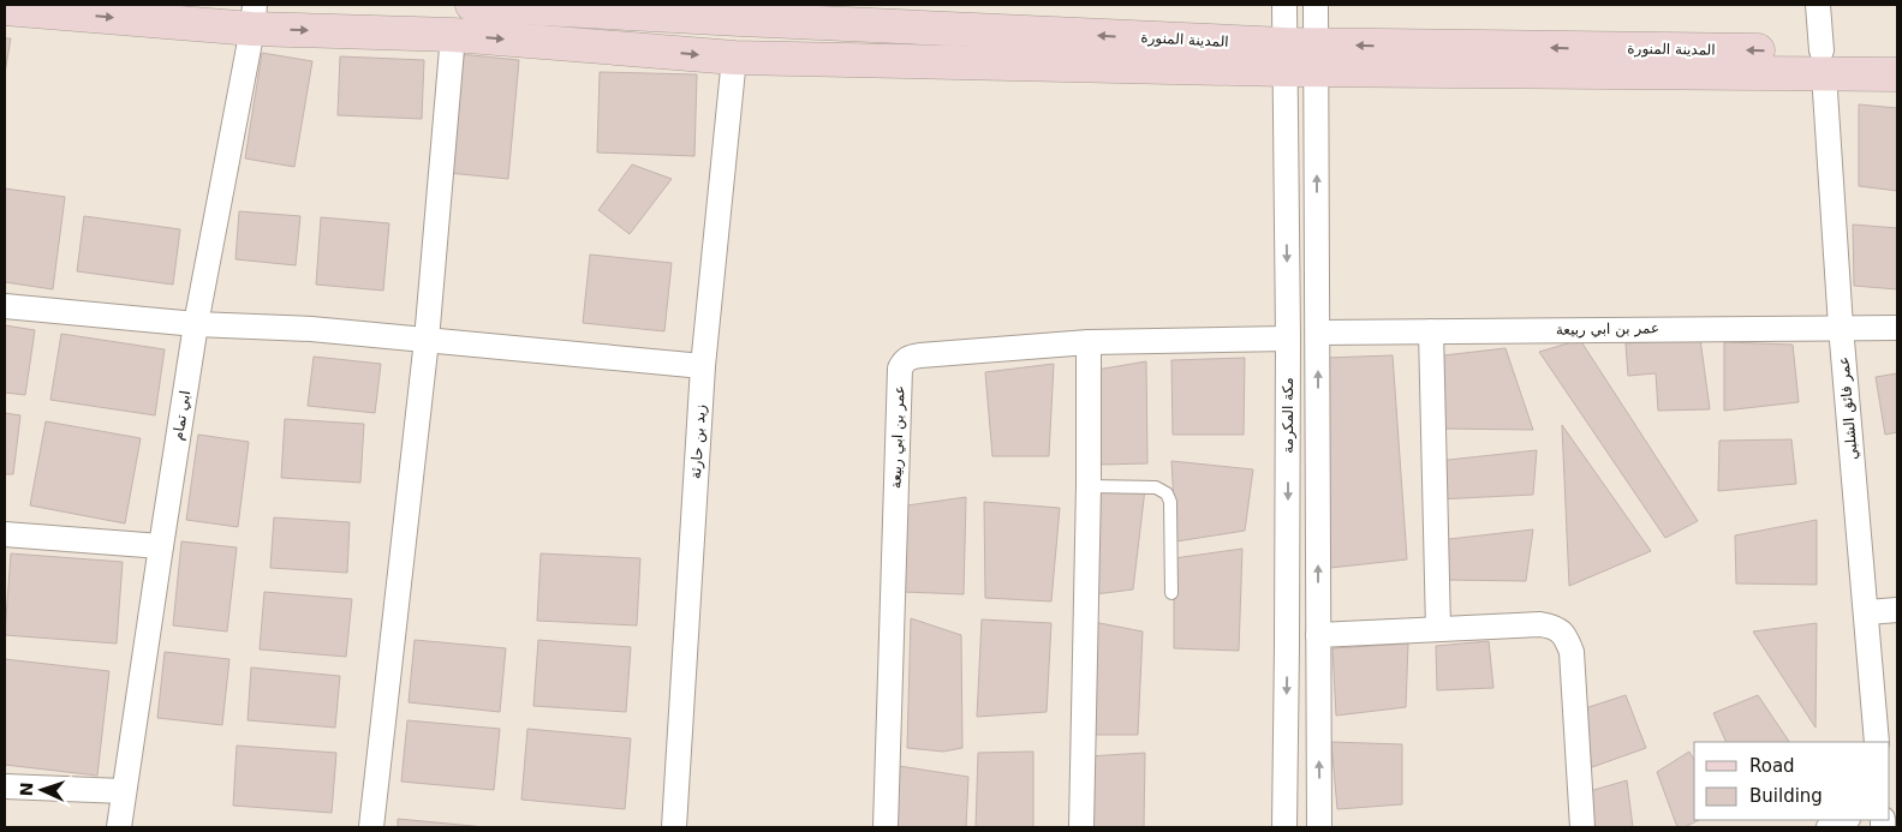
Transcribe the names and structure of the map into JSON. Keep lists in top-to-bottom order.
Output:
{
  "streets": {
    "main road": ["المدينة المنورة"],
    "street": [
      "عمر بن ابي ربيعة",
      "عمر فائق الشلبي",
      "ابي تمام",
      "مكة المكرمة",
      "زيد بن حارثة"
    ]
  },
  "crossings": [
    ["المدينة المنورة", "مكة المكرمة"],
    ["عمر بن ابي ربيعة", "عمر فائق الشلبي"],
    ["عمر بن ابي ربيعة", "مكة المكرمة"]
  ],
  "legend": ["Road", "Building"],
  "north": "left"
}
